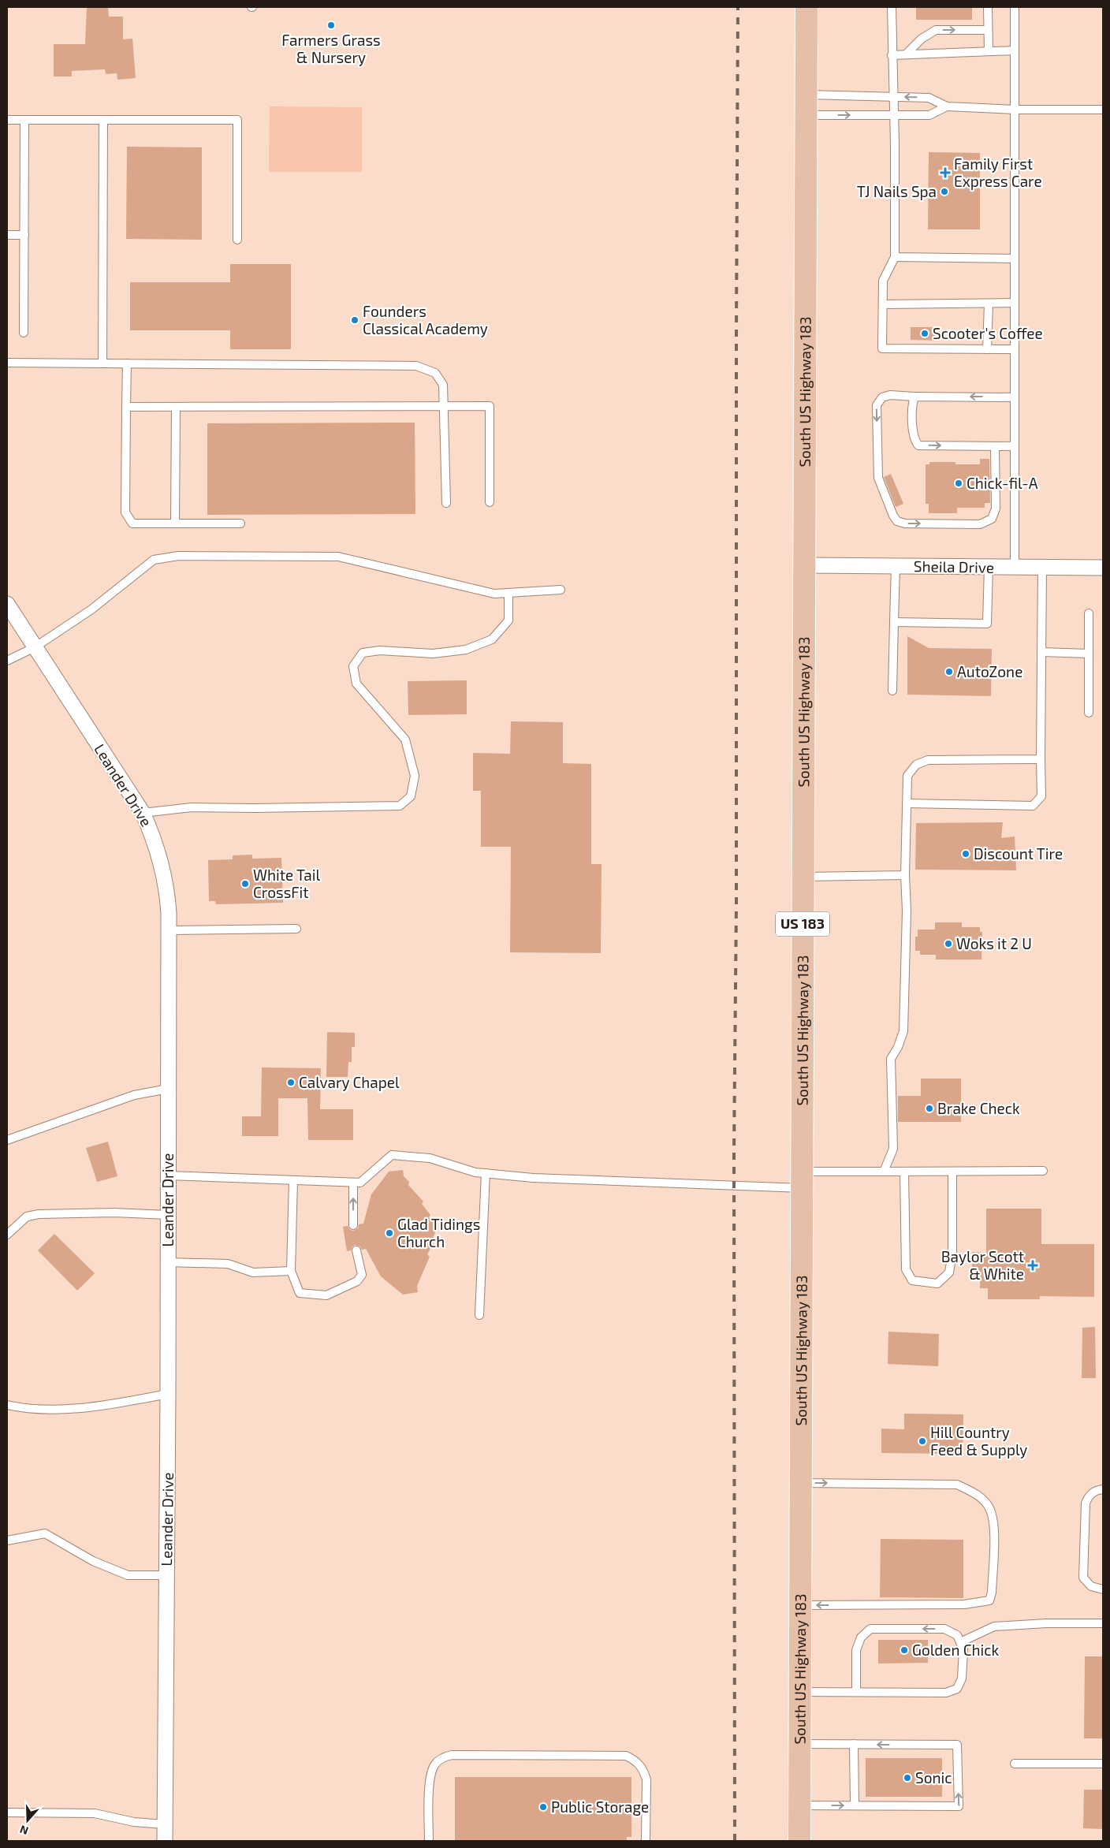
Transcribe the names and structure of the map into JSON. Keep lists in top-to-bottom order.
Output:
{
  "streets": {
    "main road": ["South US Highway 183", "US 183"],
    "street": ["Sheila Drive", "Leander Drive"]
  },
  "crossings": [
    ["South US Highway 183", "Sheila Drive"]
  ],
  "places": {
    "other": [
      "Farmers Grass & Nursery",
      "TJ Nails Spa",
      "Founders Classical Academy",
      "Scooter's Coffee",
      "Chick-fil-A",
      "AutoZone",
      "Discount Tire",
      "White Tail CrossFit",
      "Woks it 2 U",
      "Calvary Chapel",
      "Brake Check",
      "Glad Tidings Church",
      "Hill Country Feed & Supply",
      "Golden Chick",
      "Sonic",
      "Public Storage"
    ],
    "health": ["Family First Express Care", "Baylor Scott & White"]
  },
  "north": "bottom"
}
